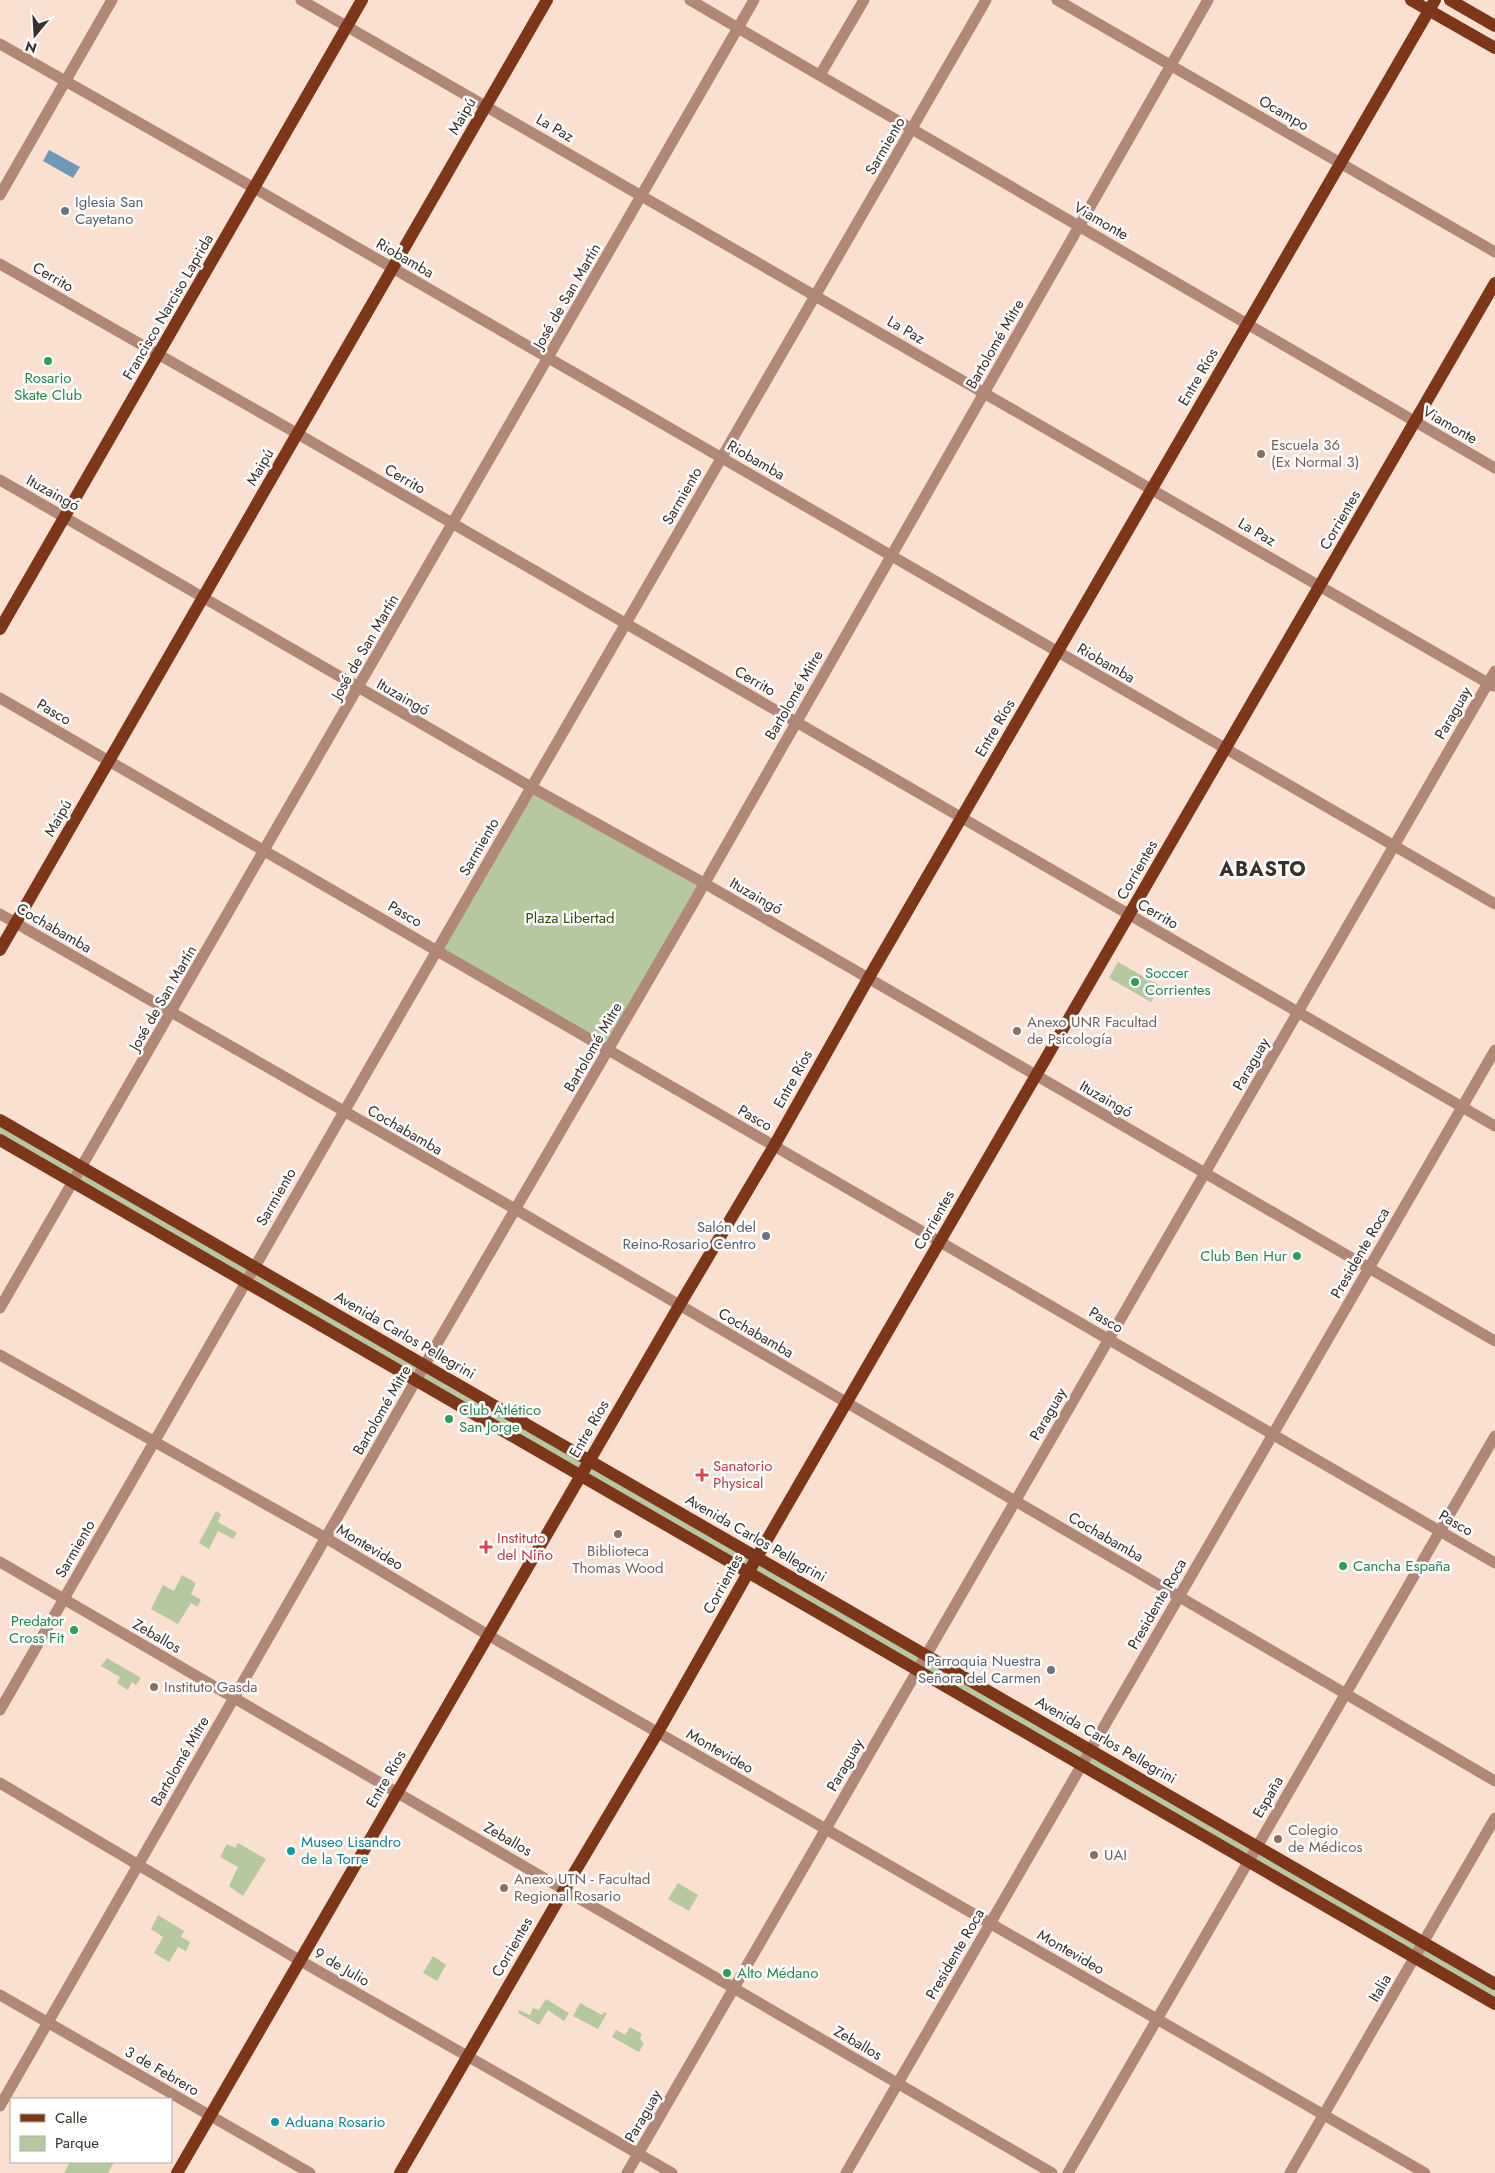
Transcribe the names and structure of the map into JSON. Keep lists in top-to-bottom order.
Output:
{
  "streets": {
    "main road": [
      "Maipú",
      "Francisco Narciso Laprida",
      "Entre Ríos",
      "Corrientes",
      "Avenida Carlos Pellegrini"
    ],
    "street": [
      "Ocampo",
      "La Paz",
      "Sarmiento",
      "Viamonte",
      "Riobamba",
      "Cerrito",
      "José de San Martín",
      "Bartolomé Mitre",
      "Ituzaingó",
      "Pasco",
      "Paraguay",
      "Cochabamba",
      "Presidente Roca",
      "Montevideo",
      "Zeballos",
      "España",
      "9 de Julio",
      "Italia",
      "3 de Febrero"
    ]
  },
  "crossings": [
    ["Ocampo", "Bartolomé Mitre"],
    ["Ocampo", "Entre Ríos"],
    ["Maipú", "La Paz"],
    ["Maipú", "Riobamba"],
    ["Maipú", "Cerrito"],
    ["Maipú", "Ituzaingó"],
    ["Maipú", "Pasco"],
    ["Maipú", "Cochabamba"],
    ["La Paz", "Sarmiento"],
    ["La Paz", "José de San Martín"],
    ["La Paz", "Francisco Narciso Laprida"],
    ["La Paz", "Bartolomé Mitre"],
    ["La Paz", "Entre Ríos"],
    ["La Paz", "Corrientes"],
    ["La Paz", "Paraguay"],
    ["Sarmiento", "Viamonte"],
    ["Sarmiento", "Riobamba"],
    ["Sarmiento", "Cerrito"],
    ["Sarmiento", "Ituzaingó"],
    ["Sarmiento", "Pasco"],
    ["Sarmiento", "Cochabamba"],
    ["Sarmiento", "Avenida Carlos Pellegrini"],
    ["Sarmiento", "Montevideo"],
    ["Sarmiento", "Zeballos"],
    ["Viamonte", "José de San Martín"],
    ["Viamonte", "Bartolomé Mitre"],
    ["Viamonte", "Entre Ríos"],
    ["Viamonte", "Corrientes"],
    ["Riobamba", "José de San Martín"],
    ["Riobamba", "Francisco Narciso Laprida"],
    ["Riobamba", "Bartolomé Mitre"],
    ["Riobamba", "Entre Ríos"],
    ["Riobamba", "Corrientes"],
    ["Riobamba", "Paraguay"],
    ["Cerrito", "José de San Martín"],
    ["Cerrito", "Francisco Narciso Laprida"],
    ["Cerrito", "Bartolomé Mitre"],
    ["Cerrito", "Entre Ríos"],
    ["Cerrito", "Corrientes"],
    ["Cerrito", "Paraguay"],
    ["Cerrito", "Presidente Roca"],
    ["José de San Martín", "Ituzaingó"],
    ["José de San Martín", "Pasco"],
    ["José de San Martín", "Cochabamba"],
    ["José de San Martín", "Avenida Carlos Pellegrini"],
    ["Francisco Narciso Laprida", "Ituzaingó"],
    ["Bartolomé Mitre", "Ituzaingó"],
    ["Bartolomé Mitre", "Pasco"],
    ["Bartolomé Mitre", "Cochabamba"],
    ["Bartolomé Mitre", "Avenida Carlos Pellegrini"],
    ["Bartolomé Mitre", "Montevideo"],
    ["Bartolomé Mitre", "Zeballos"],
    ["Bartolomé Mitre", "9 de Julio"],
    ["Bartolomé Mitre", "3 de Febrero"],
    ["Entre Ríos", "Ituzaingó"],
    ["Entre Ríos", "Pasco"],
    ["Entre Ríos", "Cochabamba"],
    ["Entre Ríos", "Avenida Carlos Pellegrini"],
    ["Entre Ríos", "Montevideo"],
    ["Entre Ríos", "Zeballos"],
    ["Entre Ríos", "9 de Julio"],
    ["Entre Ríos", "3 de Febrero"],
    ["Ituzaingó", "Corrientes"],
    ["Ituzaingó", "Paraguay"],
    ["Ituzaingó", "Presidente Roca"],
    ["Corrientes", "Pasco"],
    ["Corrientes", "Cochabamba"],
    ["Corrientes", "Avenida Carlos Pellegrini"],
    ["Corrientes", "Montevideo"],
    ["Corrientes", "Zeballos"],
    ["Corrientes", "9 de Julio"],
    ["Pasco", "Paraguay"],
    ["Pasco", "Presidente Roca"],
    ["Pasco", "España"],
    ["Paraguay", "Cochabamba"],
    ["Paraguay", "Avenida Carlos Pellegrini"],
    ["Paraguay", "Montevideo"],
    ["Paraguay", "Zeballos"],
    ["Paraguay", "9 de Julio"],
    ["Cochabamba", "Presidente Roca"],
    ["Cochabamba", "España"],
    ["Presidente Roca", "Avenida Carlos Pellegrini"],
    ["Presidente Roca", "Montevideo"],
    ["Presidente Roca", "Zeballos"],
    ["Avenida Carlos Pellegrini", "España"],
    ["Avenida Carlos Pellegrini", "Italia"],
    ["Montevideo", "España"],
    ["Montevideo", "Italia"]
  ],
  "districts": ["ABASTO"],
  "parks": ["Plaza Libertad"],
  "places": {
    "other": [
      "Iglesia San Cayetano",
      "Rosario Skate Club",
      "Escuela 36 (Ex Normal 3)",
      "Soccer Corrientes",
      "Anexo UNR Facultad de Psicología",
      "Salón del Reino-Rosario Centro",
      "Club Ben Hur",
      "Club Atlético San Jorge",
      "Biblioteca Thomas Wood",
      "Cancha España",
      "Predator Cross Fit",
      "Parroquia Nuestra Señora del Carmen",
      "Instituto Gasda",
      "Colegio de Médicos",
      "Museo Lisandro de la Torre",
      "UAI",
      "Anexo UTN - Facultad Regional Rosario",
      "Alto Médano",
      "Aduana Rosario"
    ],
    "health": ["Sanatorio Physical", "Instituto del Niño"]
  },
  "legend": ["Calle", "Parque"],
  "north": "bottom"
}
